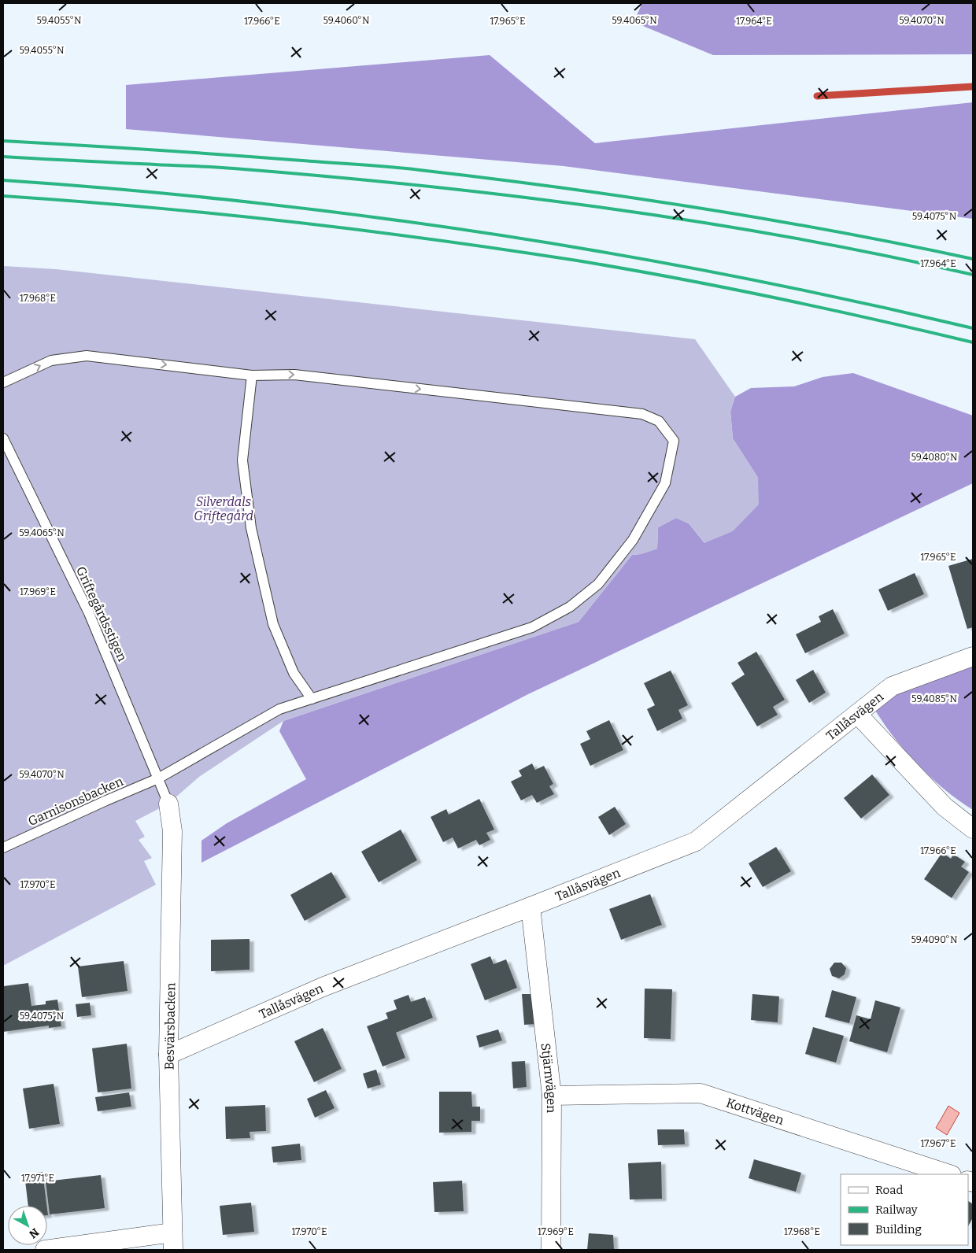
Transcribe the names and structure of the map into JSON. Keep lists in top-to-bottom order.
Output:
{
  "streets": {
    "street": [
      "Tallåsvägen",
      "Besvärsbacken",
      "Stjärnvägen",
      "Kottvägen"
    ],
    "lane": ["Griftegårdsstigen", "Garnisonsbacken"]
  },
  "crossings": [
    ["Griftegårdsstigen", "Garnisonsbacken"],
    ["Griftegårdsstigen", "Besvärsbacken"],
    ["Tallåsvägen", "Besvärsbacken"],
    ["Tallåsvägen", "Stjärnvägen"],
    ["Stjärnvägen", "Kottvägen"]
  ],
  "parks": ["Silverdals Griftegård"],
  "legend": ["Road", "Railway", "Building"],
  "north": "bottom right",
  "coordinates": [
    "59.4055°N",
    "59.4065°N",
    "59.4060°N",
    "59.4070°N",
    "17.966°E",
    "17.965°E",
    "17.964°E",
    "59.4075°N",
    "17.968°E",
    "59.4080°N",
    "17.969°E",
    "59.4085°N",
    "17.970°E",
    "59.4090°N",
    "17.967°E",
    "17.971°E"
  ]
}
